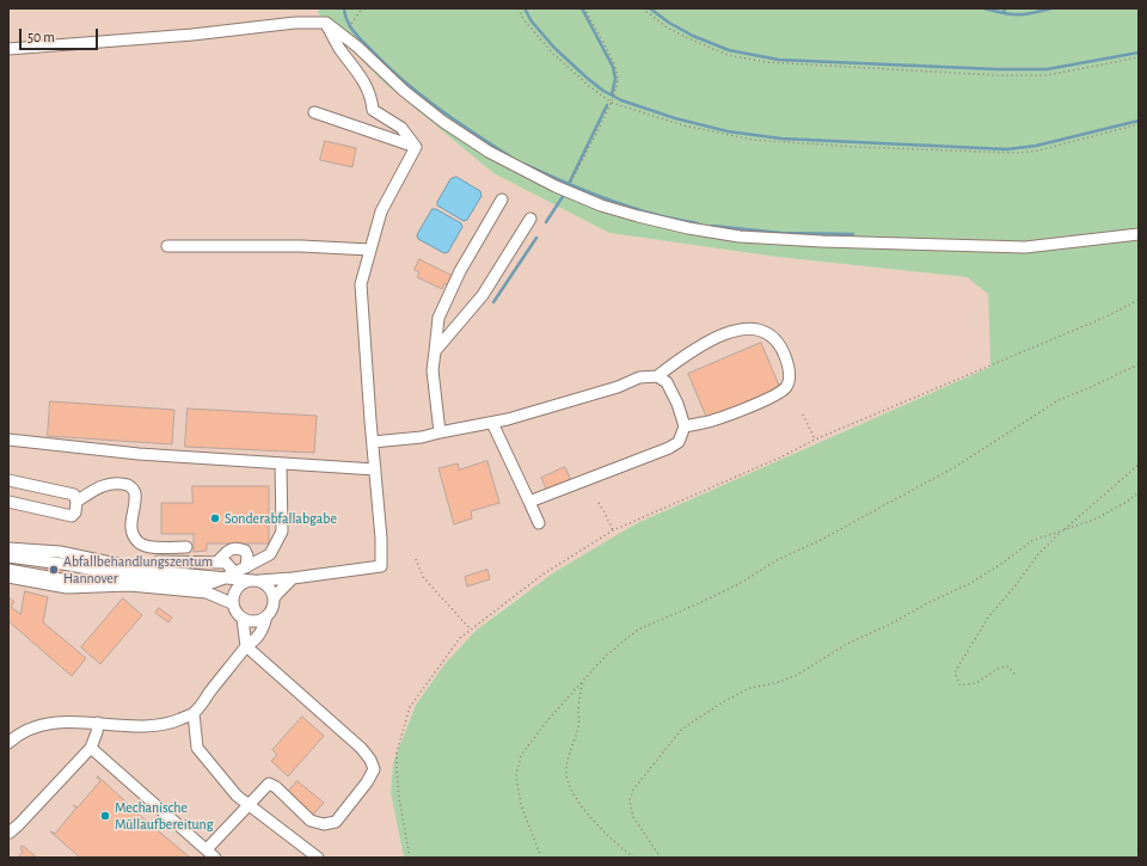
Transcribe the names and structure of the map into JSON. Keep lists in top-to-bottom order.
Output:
{
  "places": ["Sonderabfallabgabe", "Abfallbehandlungszentum Hannover", "Mechanische Müllaufbereitung"],
  "scale_bar": "50 m"
}
